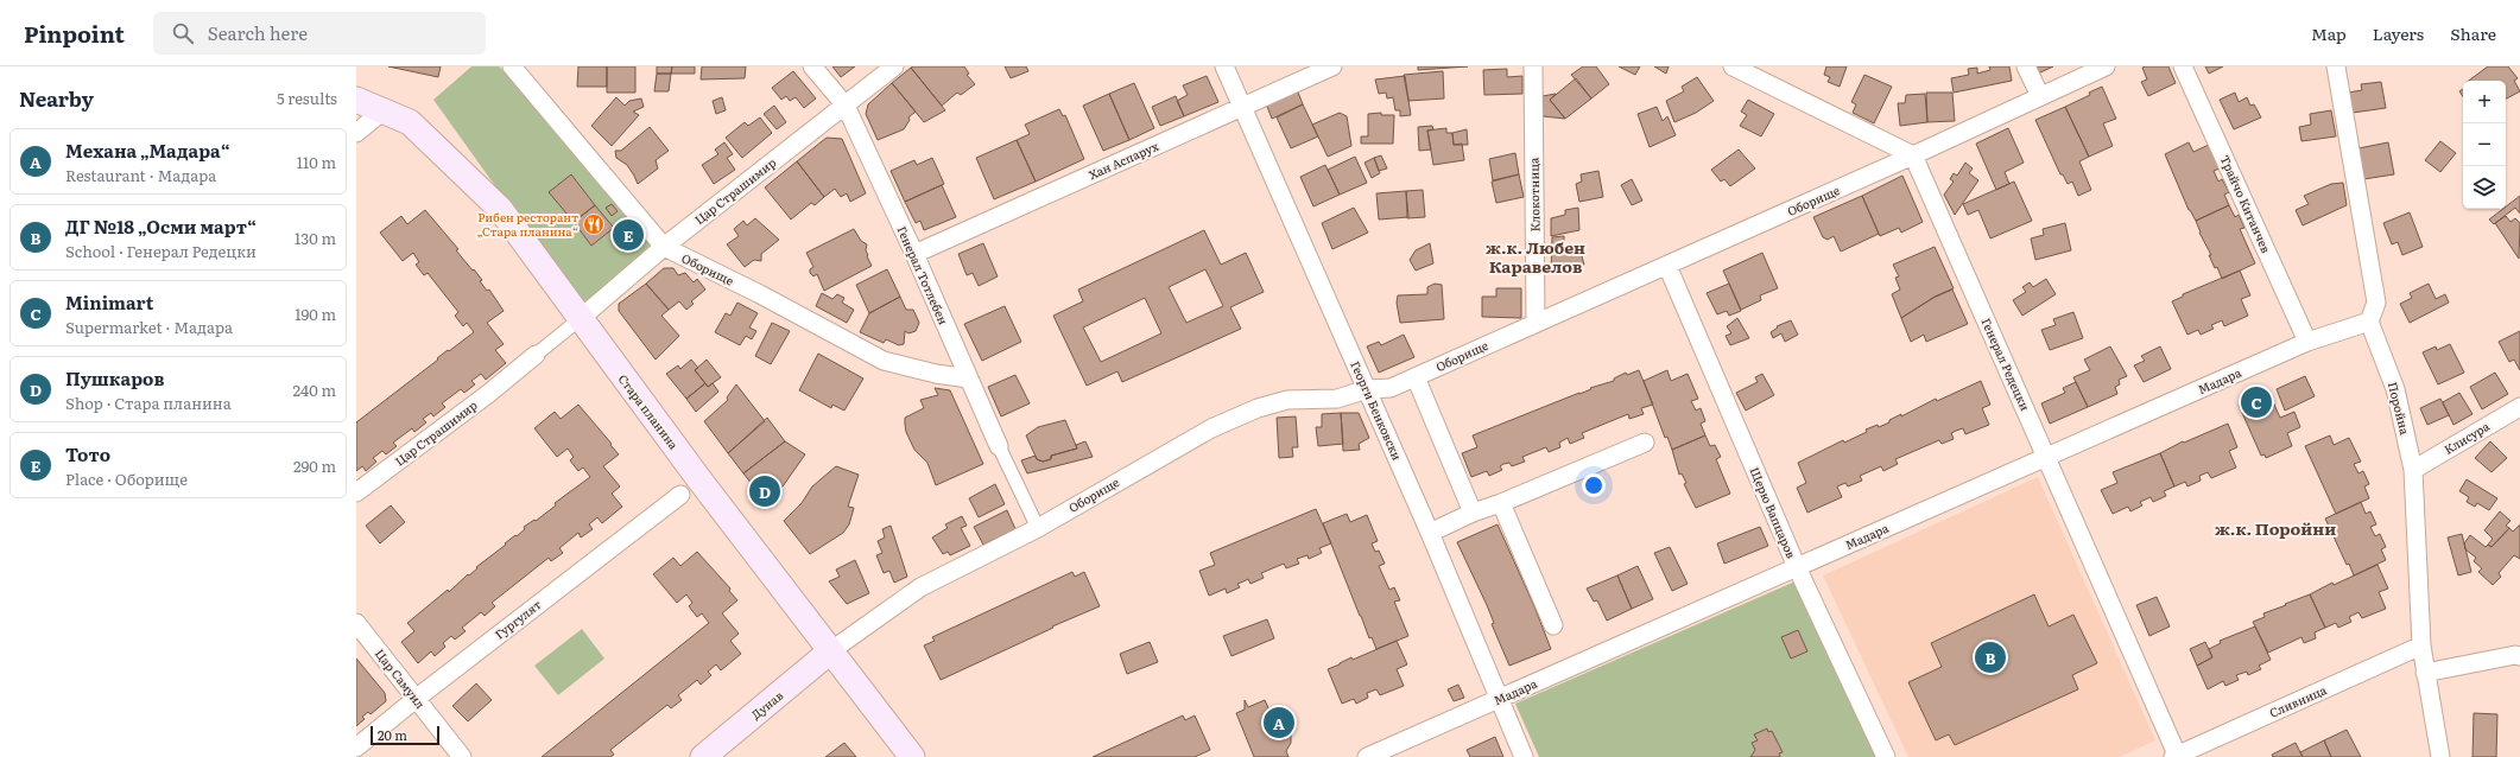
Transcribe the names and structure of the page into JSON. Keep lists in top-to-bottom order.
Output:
{
  "streets": {
    "main road": ["Стара планина", "Дунав"],
    "street": [
      "Хан Аспарух",
      "Цар Страшимир",
      "Клокотница",
      "Оборище",
      "Трайчо Китанчев",
      "Генерал Тотлебен",
      "Генерал Редецки",
      "Мадара",
      "Поройна",
      "Георги Бенковски",
      "Клисура",
      "Щерю Вапцаров",
      "Гургулят",
      "Цар Самуил",
      "Сливница"
    ]
  },
  "crossings": [
    ["Хан Аспарух", "Генерал Тотлебен"],
    ["Хан Аспарух", "Георги Бенковски"],
    ["Цар Страшимир", "Оборище"],
    ["Цар Страшимир", "Генерал Тотлебен"],
    ["Цар Страшимир", "Стара планина"],
    ["Клокотница", "Оборище"],
    ["Оборище", "Генерал Тотлебен"],
    ["Оборище", "Генерал Редецки"],
    ["Оборище", "Георги Бенковски"],
    ["Оборище", "Стара планина"],
    ["Оборище", "Щерю Вапцаров"],
    ["Оборище", "Дунав"],
    ["Трайчо Китанчев", "Мадара"],
    ["Генерал Редецки", "Мадара"],
    ["Генерал Редецки", "Сливница"],
    ["Мадара", "Поройна"],
    ["Мадара", "Георги Бенковски"],
    ["Мадара", "Щерю Вапцаров"],
    ["Поройна", "Клисура"],
    ["Поройна", "Сливница"],
    ["Стара планина", "Гургулят"],
    ["Стара планина", "Дунав"],
    ["Гургулят", "Цар Самуил"]
  ],
  "districts": ["ж.к. Любен Каравелов", "ж.к. Поройни"],
  "places": {
    "restaurant": ["Рибен ресторант „Стара планина“"]
  },
  "scale_bar": "20 m",
  "page": {
    "header": "Pinpoint",
    "search": "Search here",
    "nav": ["Map", "Layers", "Share"],
    "heading": ["Nearby", "5 results"],
    "map_buttons": ["+", "−"],
    "list": [
      {
        "mark": "A",
        "name": "Механа „Мадара“",
        "note": "Restaurant · Мадара",
        "value": "110 m"
      },
      {
        "mark": "B",
        "name": "ДГ №18 „Осми март“",
        "note": "School · Генерал Редецки",
        "value": "130 m"
      },
      {
        "mark": "C",
        "name": "Minimart",
        "note": "Supermarket · Мадара",
        "value": "190 m"
      },
      {
        "mark": "D",
        "name": "Пушкаров",
        "note": "Shop · Стара планина",
        "value": "240 m"
      },
      {
        "mark": "E",
        "name": "Тото",
        "note": "Place · Оборище",
        "value": "290 m"
      }
    ],
    "pins": [
      "E",
      "C",
      "D",
      "B",
      "A"
    ],
    "scale": "20 m"
  }
}
